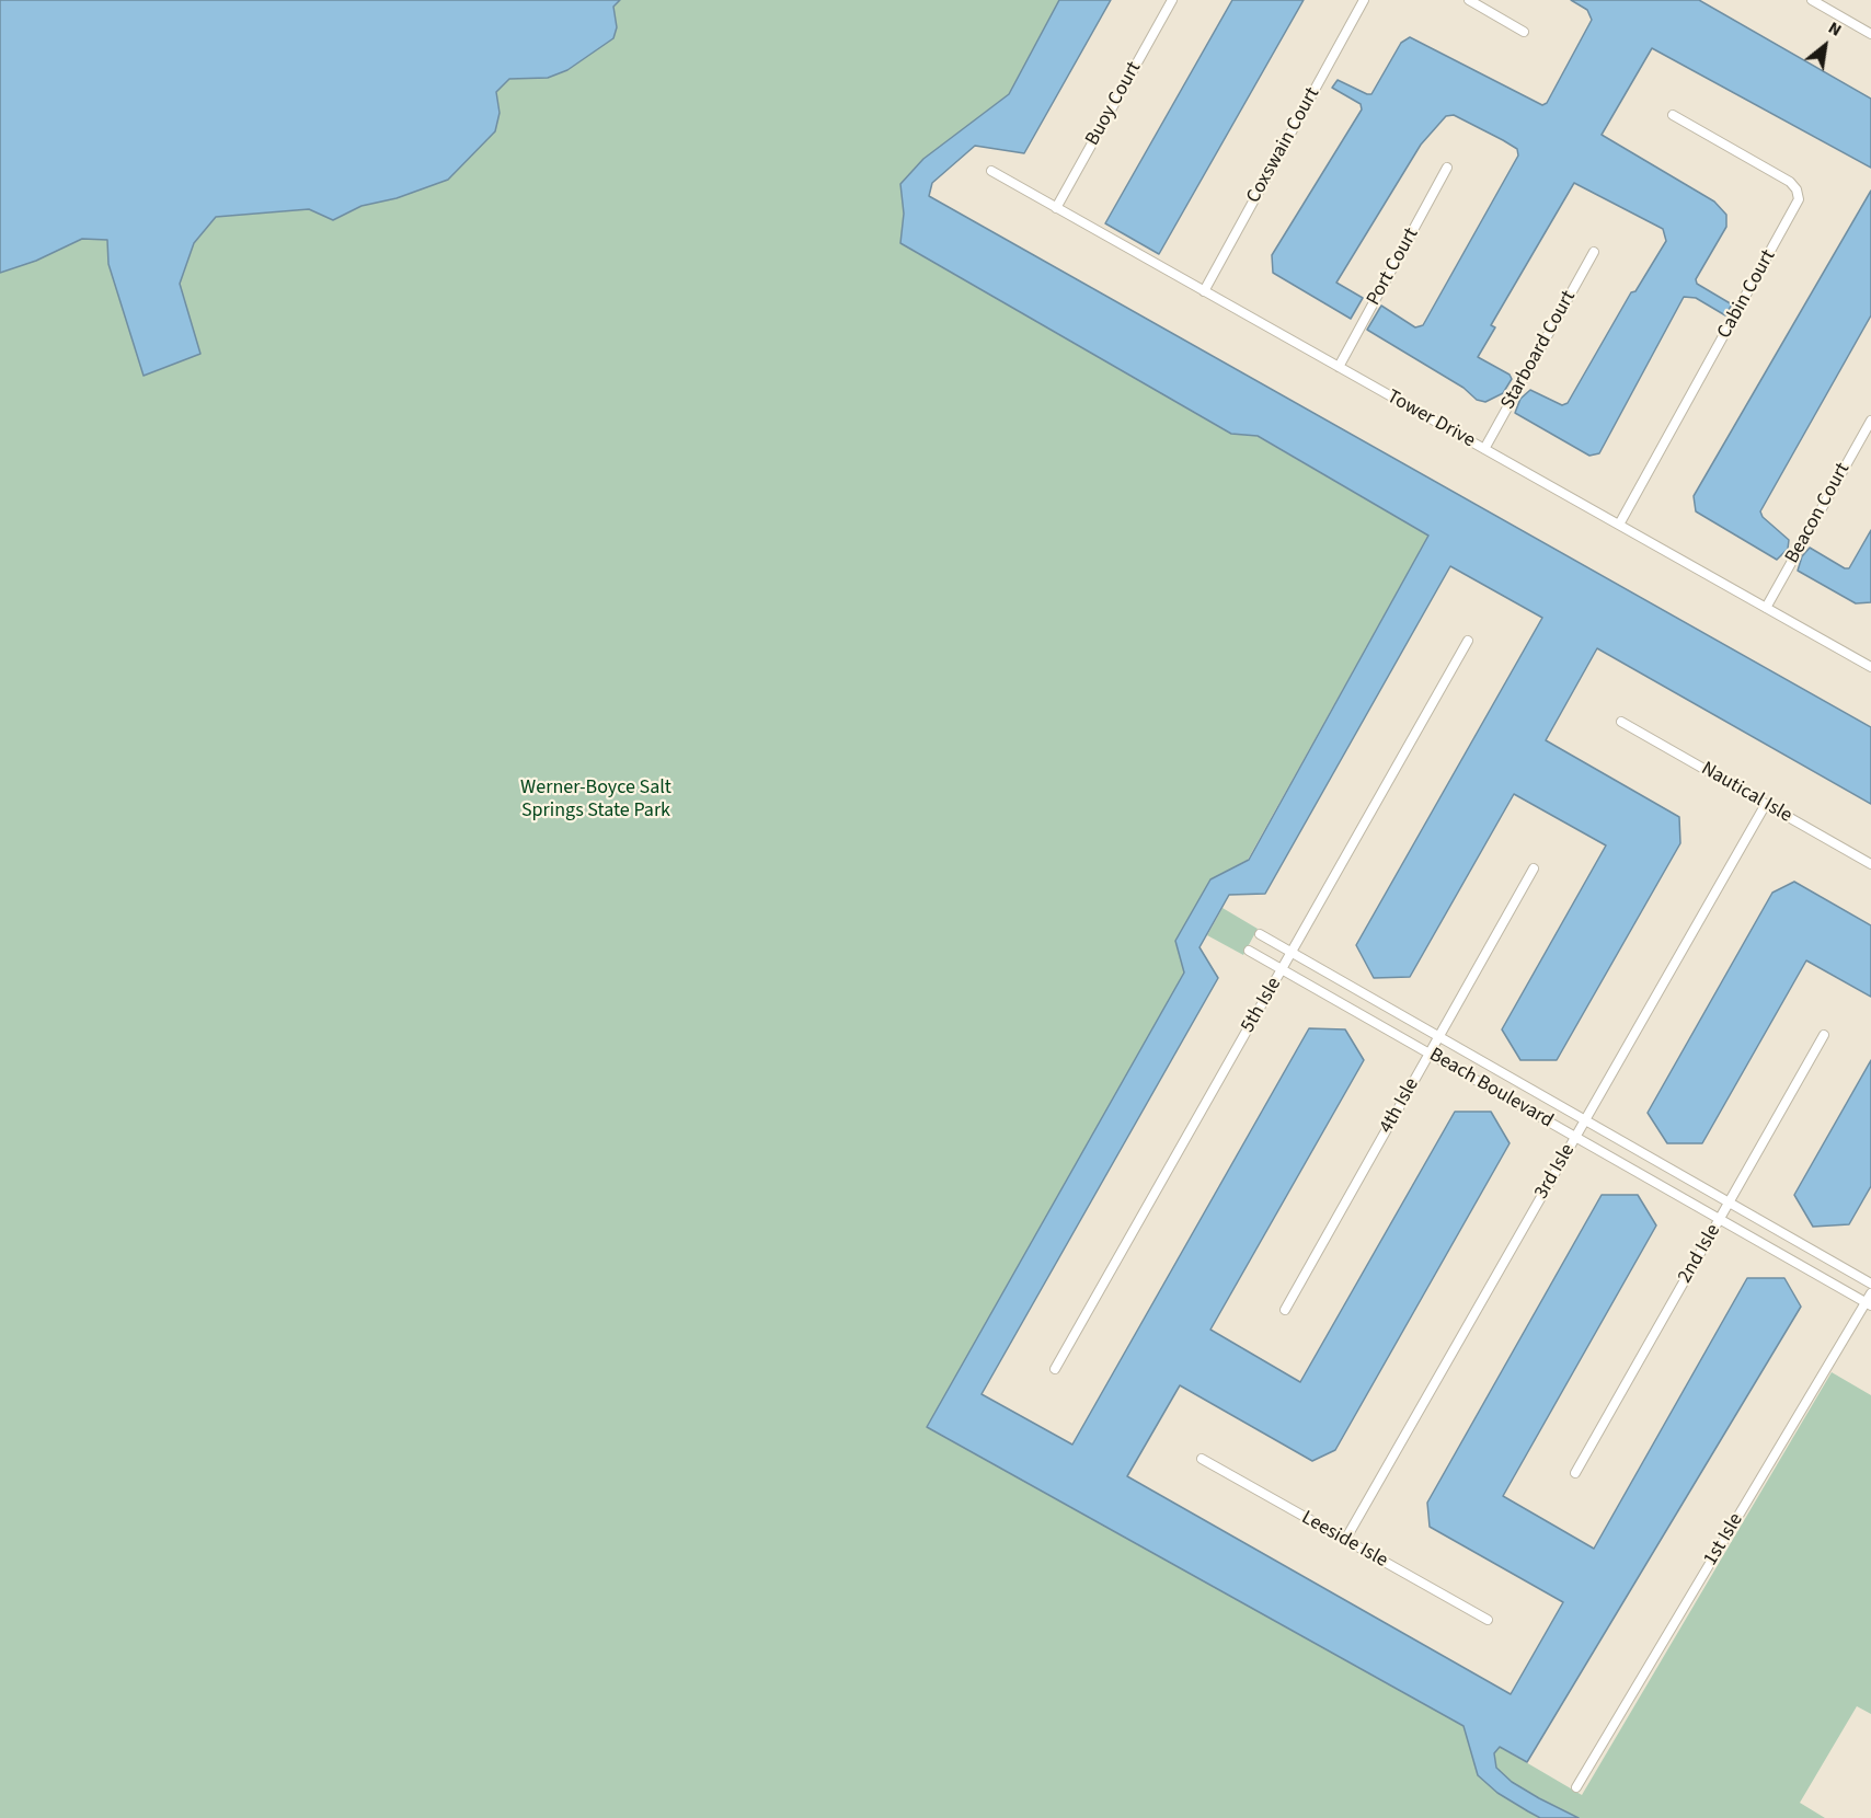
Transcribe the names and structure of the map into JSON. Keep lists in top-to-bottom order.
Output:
{
  "streets": {
    "street": [
      "Buoy Court",
      "Coxswain Court",
      "Port Court",
      "Cabin Court",
      "Starboard Court",
      "Tower Drive",
      "Beacon Court",
      "Nautical Isle",
      "5th Isle",
      "Beach Boulevard",
      "4th Isle",
      "3rd Isle",
      "2nd Isle",
      "Leeside Isle",
      "1st Isle"
    ]
  },
  "crossings": [
    ["Buoy Court", "Tower Drive"],
    ["Coxswain Court", "Tower Drive"],
    ["Port Court", "Tower Drive"],
    ["Cabin Court", "Tower Drive"],
    ["Starboard Court", "Tower Drive"],
    ["Tower Drive", "Beacon Court"],
    ["Nautical Isle", "3rd Isle"],
    ["5th Isle", "Beach Boulevard"],
    ["Beach Boulevard", "4th Isle"],
    ["Beach Boulevard", "3rd Isle"],
    ["Beach Boulevard", "2nd Isle"],
    ["Beach Boulevard", "1st Isle"],
    ["3rd Isle", "Leeside Isle"]
  ],
  "parks": ["Werner-Boyce Salt Springs State Park"],
  "north": "top right"
}
